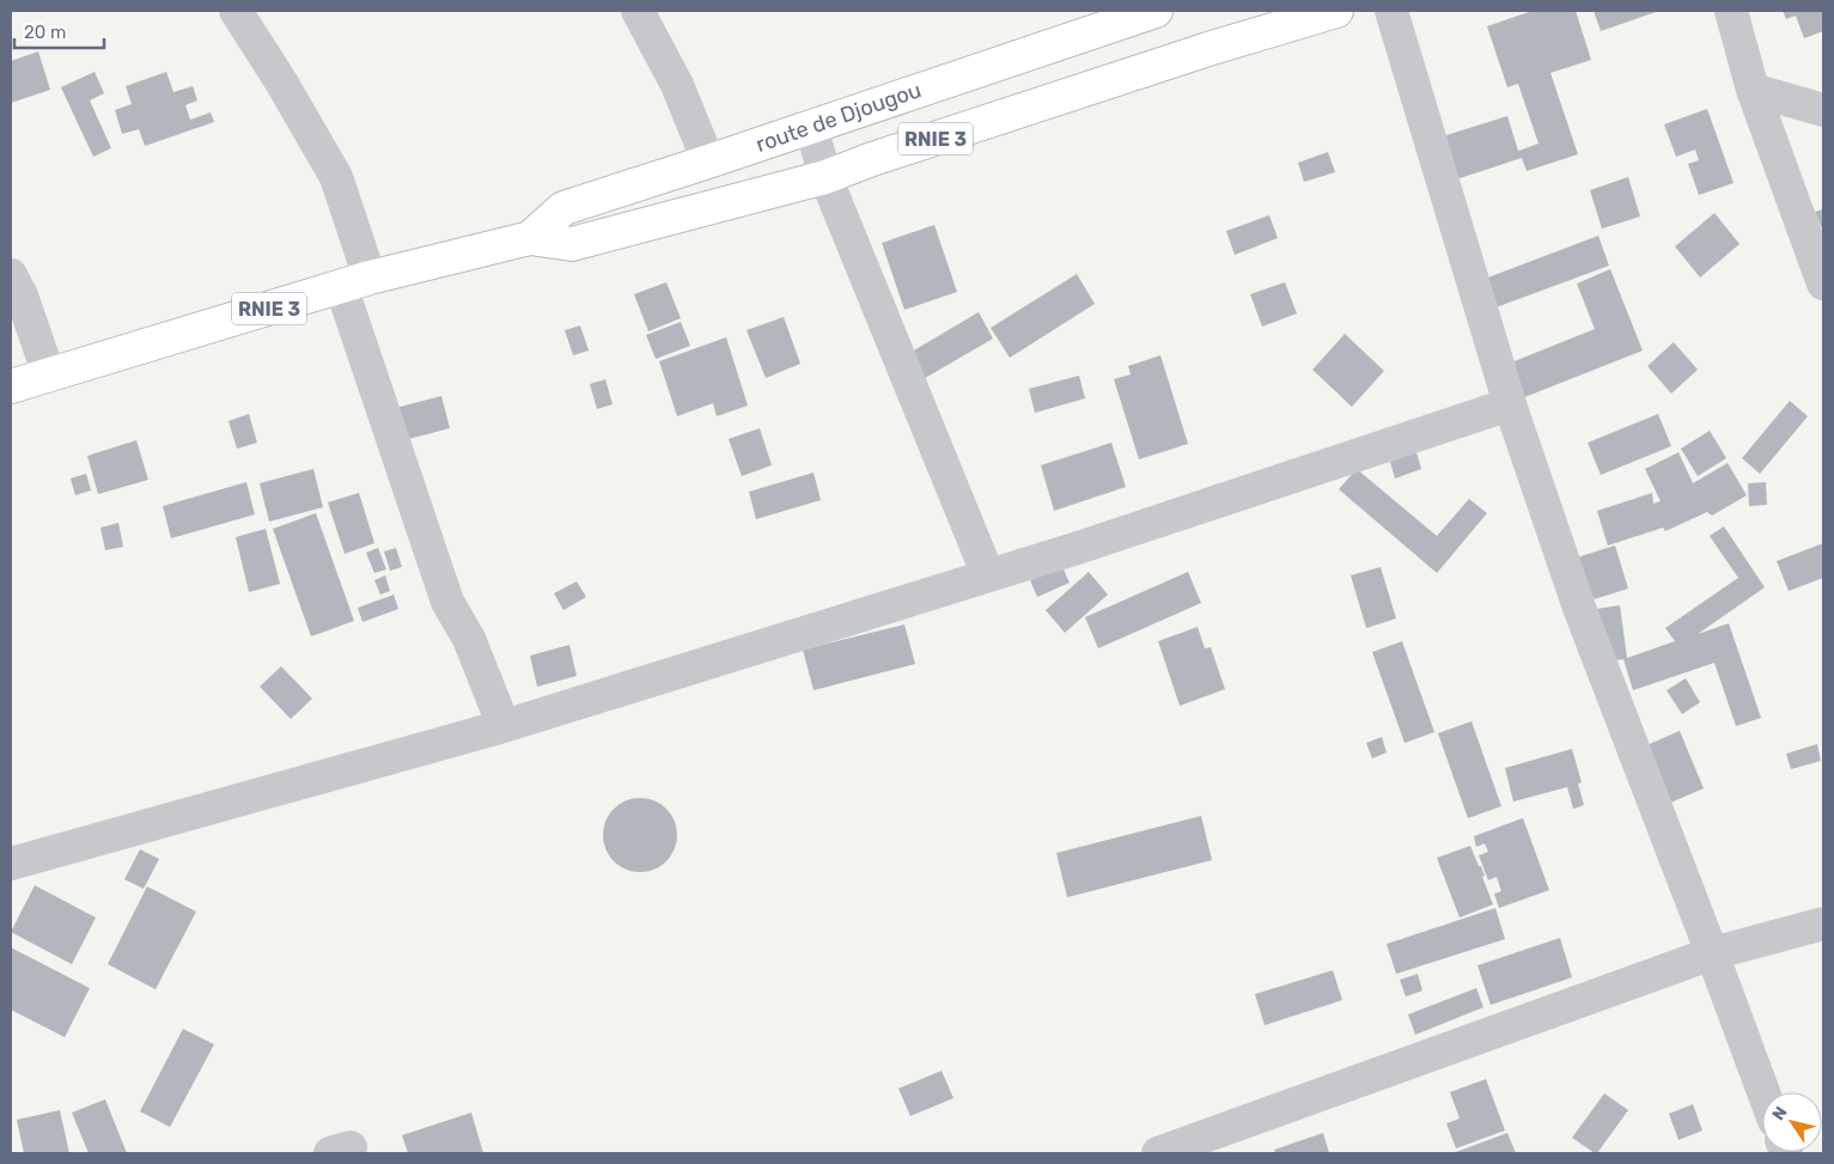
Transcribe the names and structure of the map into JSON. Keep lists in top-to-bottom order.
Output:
{
  "streets": {
    "highway": ["route de Djougou", "RNIE 3"]
  },
  "crossings": [
    ["route de Djougou", "RNIE 3"]
  ],
  "scale_bar": "20 m",
  "north": "top left"
}
